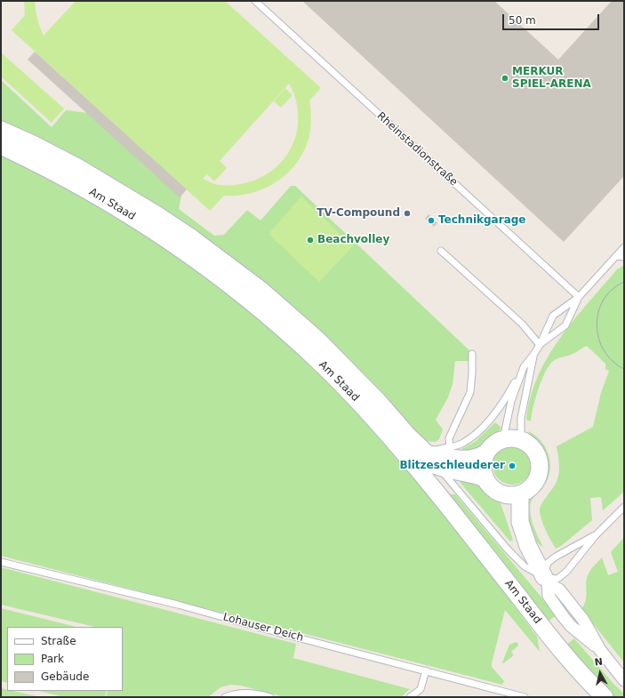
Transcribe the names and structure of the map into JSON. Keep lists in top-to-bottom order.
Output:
{
  "streets": {
    "street": ["Am Staad"],
    "lane": ["Rheinstadionstraße", "Lohauser Deich"]
  },
  "places": [
    "MERKUR SPIEL-ARENA",
    "TV-Compound",
    "Technikgarage",
    "Beachvolley",
    "Blitzeschleuderer"
  ],
  "legend": ["Straße", "Park", "Gebäude"],
  "scale_bar": "50 m",
  "north": "top"
}
